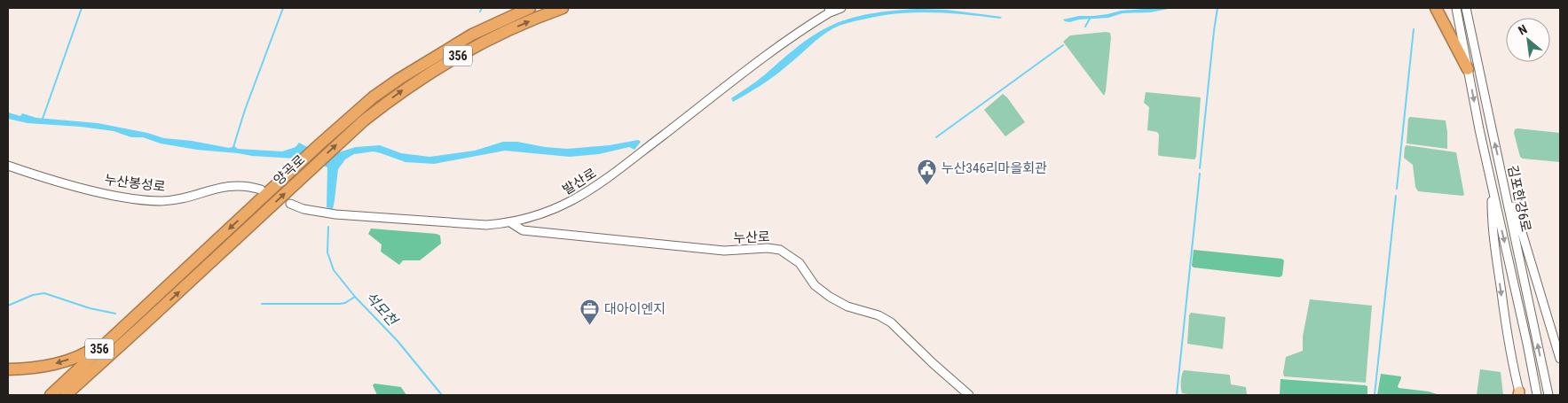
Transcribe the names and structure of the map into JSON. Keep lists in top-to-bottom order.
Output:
{
  "streets": {
    "highway": ["356", "양곡로"],
    "street": [
      "발산로",
      "누산봉성로",
      "김포한강6로",
      "누산로"
    ]
  },
  "crossings": [
    ["발산로", "누산로"]
  ],
  "water": ["석모천"],
  "places": {
    "public building": ["누산346리마을회관"],
    "office": ["대아이엔지"]
  },
  "north": "top left"
}
